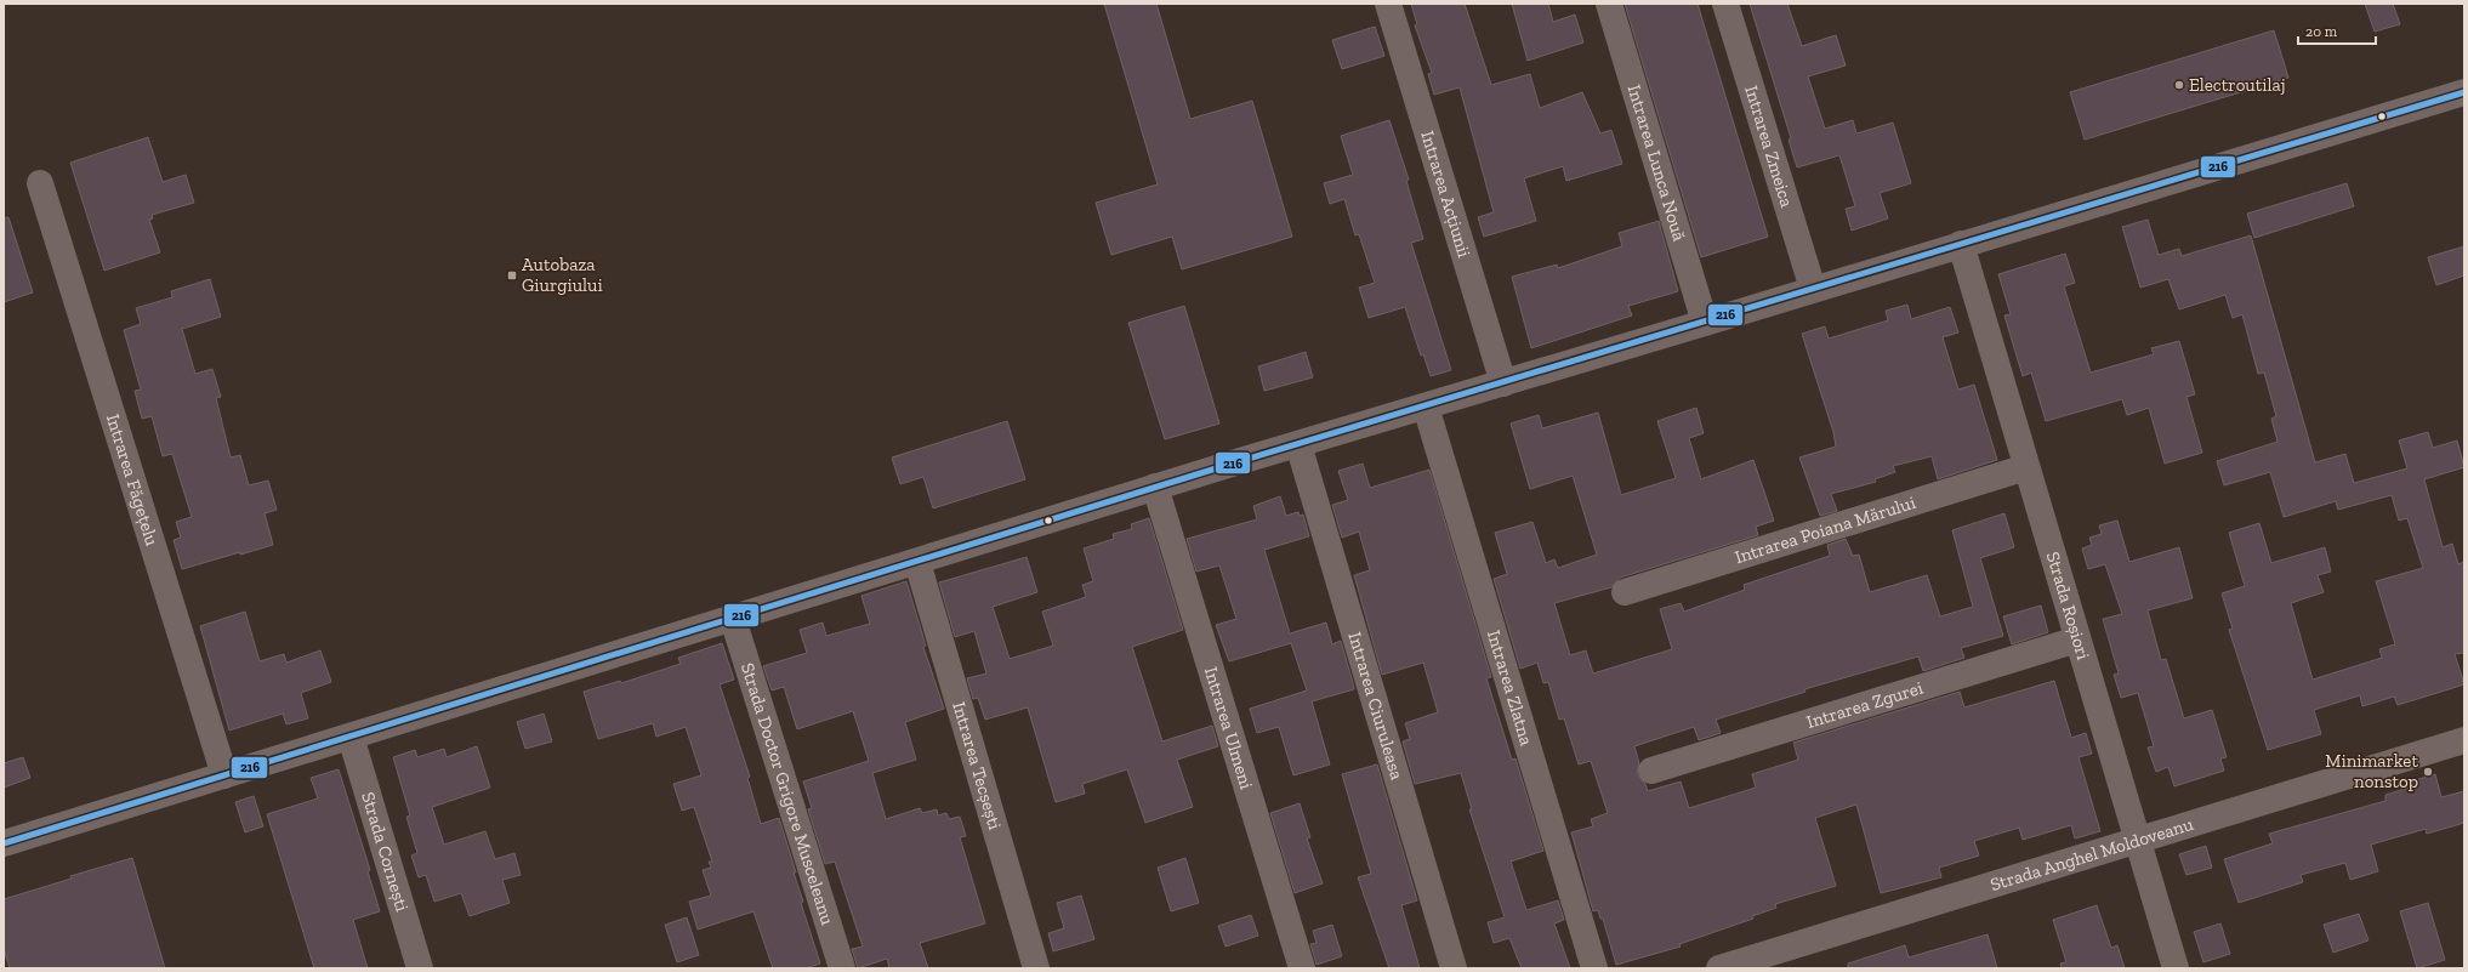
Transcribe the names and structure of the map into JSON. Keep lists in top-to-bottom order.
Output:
{
  "streets": {
    "street": [
      "Intrarea Zmeica",
      "Intrarea Lunca Nouă",
      "Intrarea Acțiunii",
      "Intrarea Făgețelu",
      "Intrarea Poiana Mărului",
      "Strada Roșiori",
      "Intrarea Zlatna",
      "Intrarea Zgurei",
      "Intrarea Ciuruleasa",
      "Intrarea Ulmeni",
      "Intrarea Tecșești",
      "Strada Doctor Grigore Musceleanu",
      "Strada Cornești",
      "Strada Anghel Moldoveanu"
    ]
  },
  "crossings": [
    ["Intrarea Poiana Mărului", "Strada Roșiori"],
    ["Strada Roșiori", "Intrarea Zgurei"],
    ["Strada Roșiori", "Strada Anghel Moldoveanu"]
  ],
  "places": {
    "other": ["Electroutilaj", "Minimarket nonstop"],
    "transit": ["Autobaza Giurgiului"]
  },
  "lines": ["transit line 216"],
  "scale_bar": "20 m"
}
